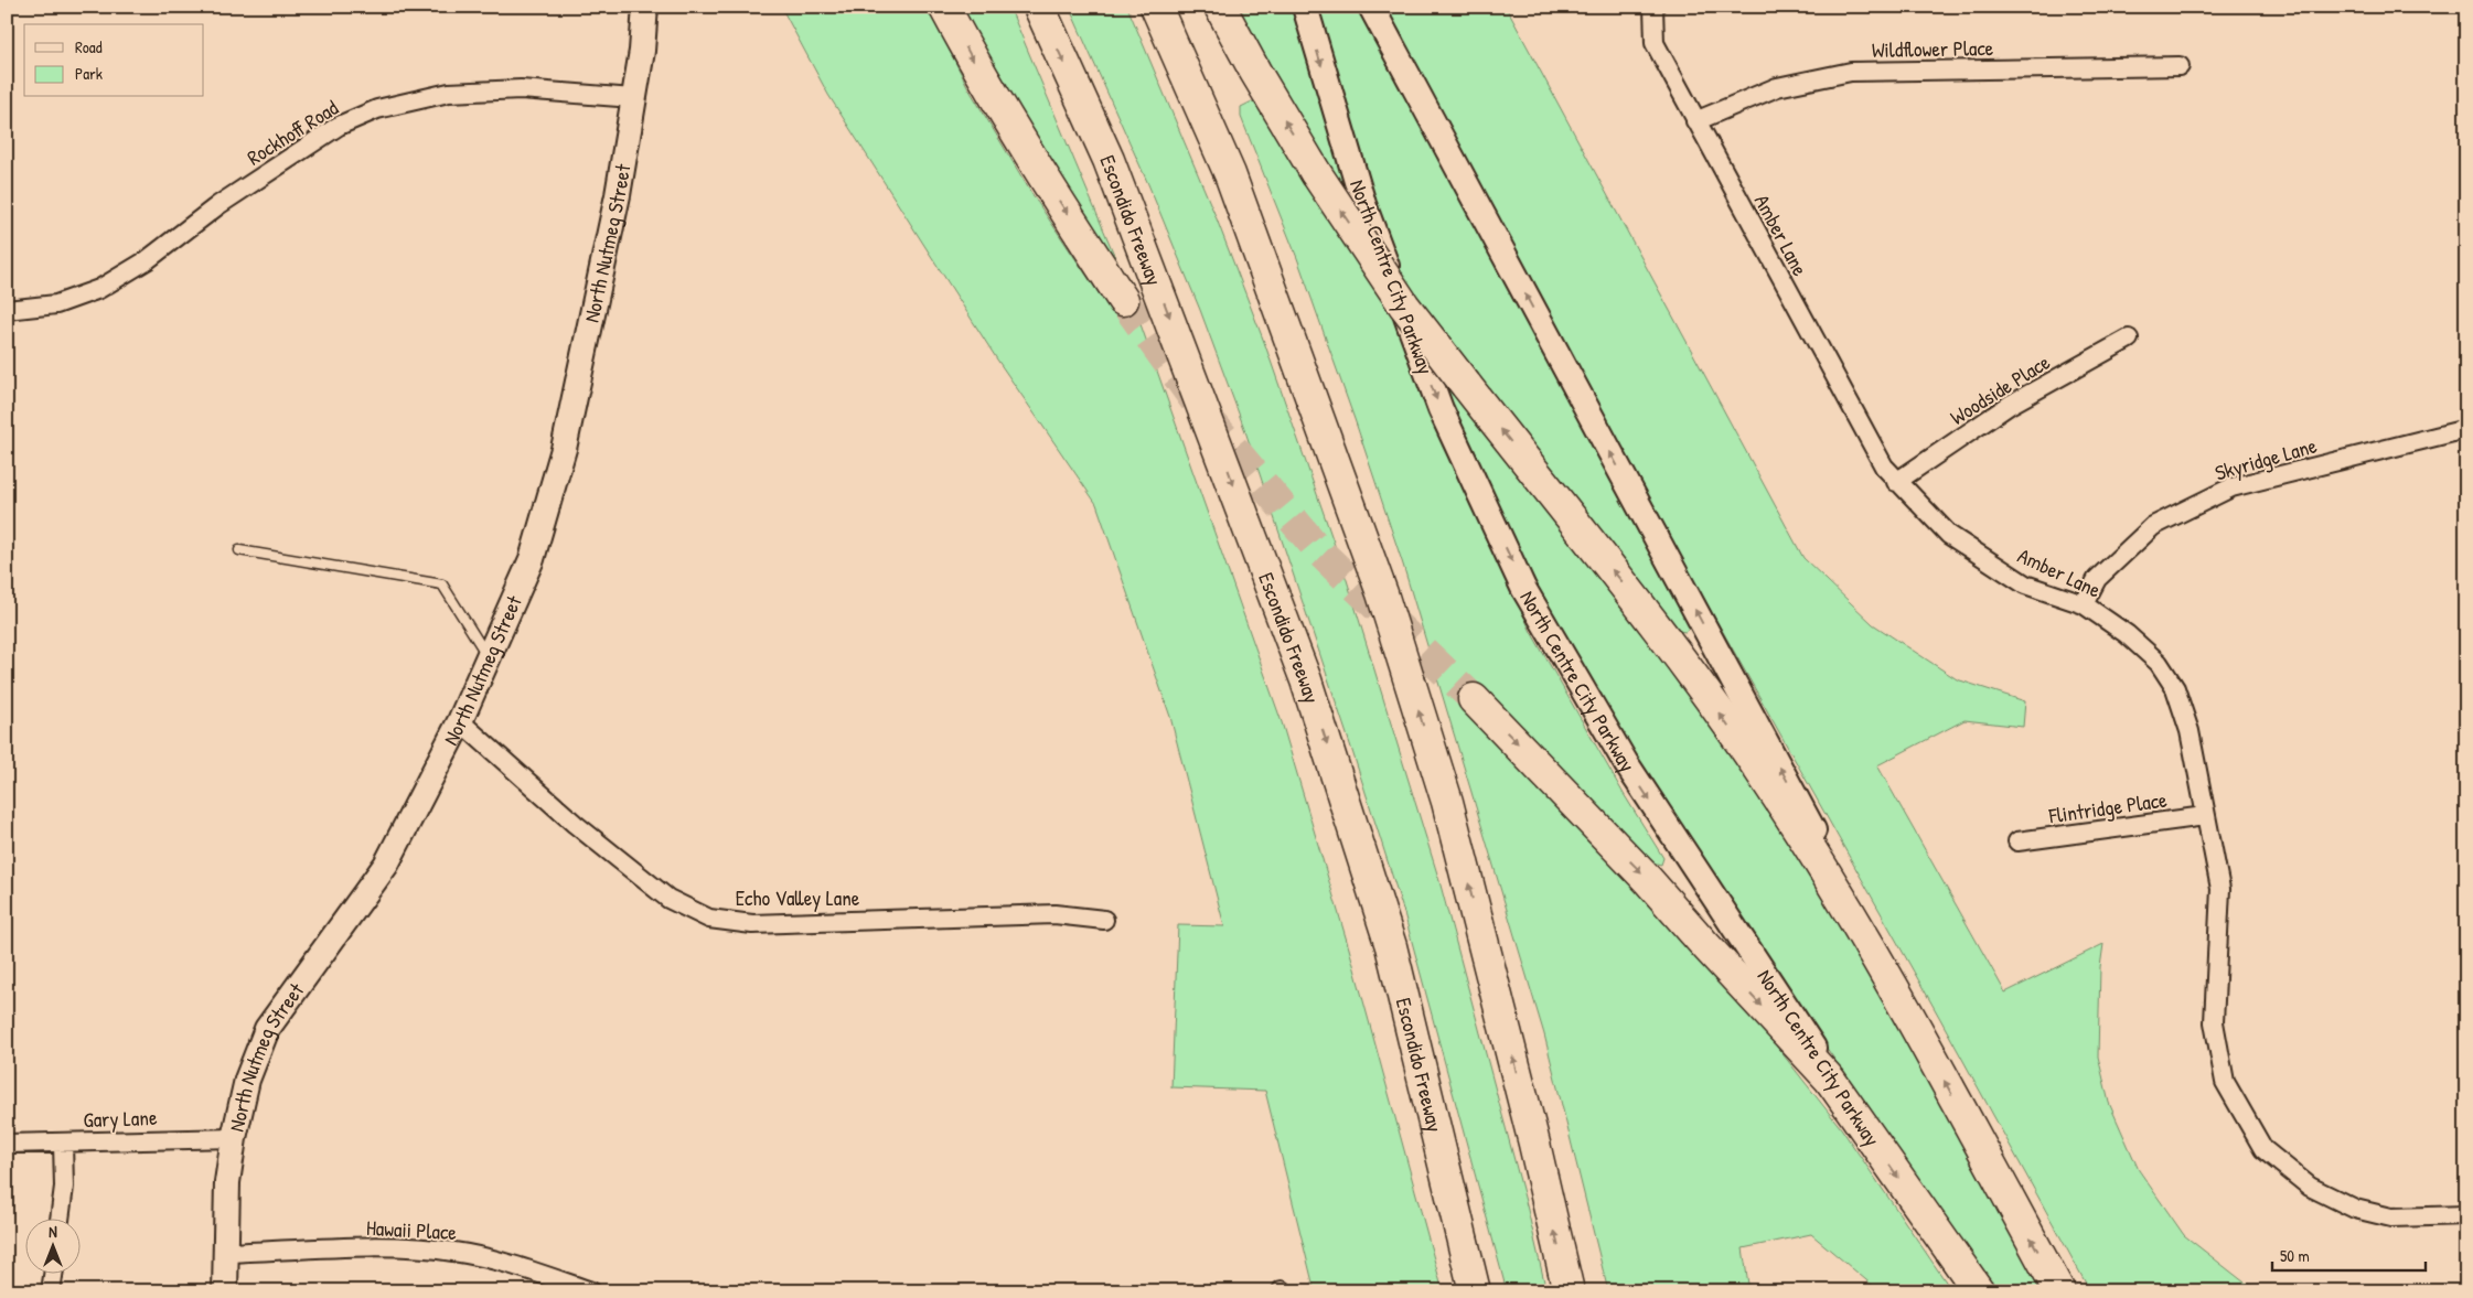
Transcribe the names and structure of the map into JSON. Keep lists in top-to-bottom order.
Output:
{
  "streets": {
    "highway": ["Escondido Freeway", "North Centre City Parkway"],
    "main road": ["North Nutmeg Street"],
    "street": [
      "Wildflower Place",
      "Rockhoff Road",
      "Amber Lane",
      "Woodside Place",
      "Skyridge Lane",
      "Flintridge Place",
      "Echo Valley Lane",
      "Gary Lane",
      "Hawaii Place"
    ]
  },
  "crossings": [
    ["Wildflower Place", "Amber Lane"],
    ["Rockhoff Road", "North Nutmeg Street"],
    ["Amber Lane", "Woodside Place"],
    ["Amber Lane", "Skyridge Lane"],
    ["Amber Lane", "Flintridge Place"],
    ["North Nutmeg Street", "Echo Valley Lane"],
    ["North Nutmeg Street", "Gary Lane"],
    ["North Nutmeg Street", "Hawaii Place"]
  ],
  "legend": ["Road", "Park"],
  "scale_bar": "50 m",
  "north": "top"
}
